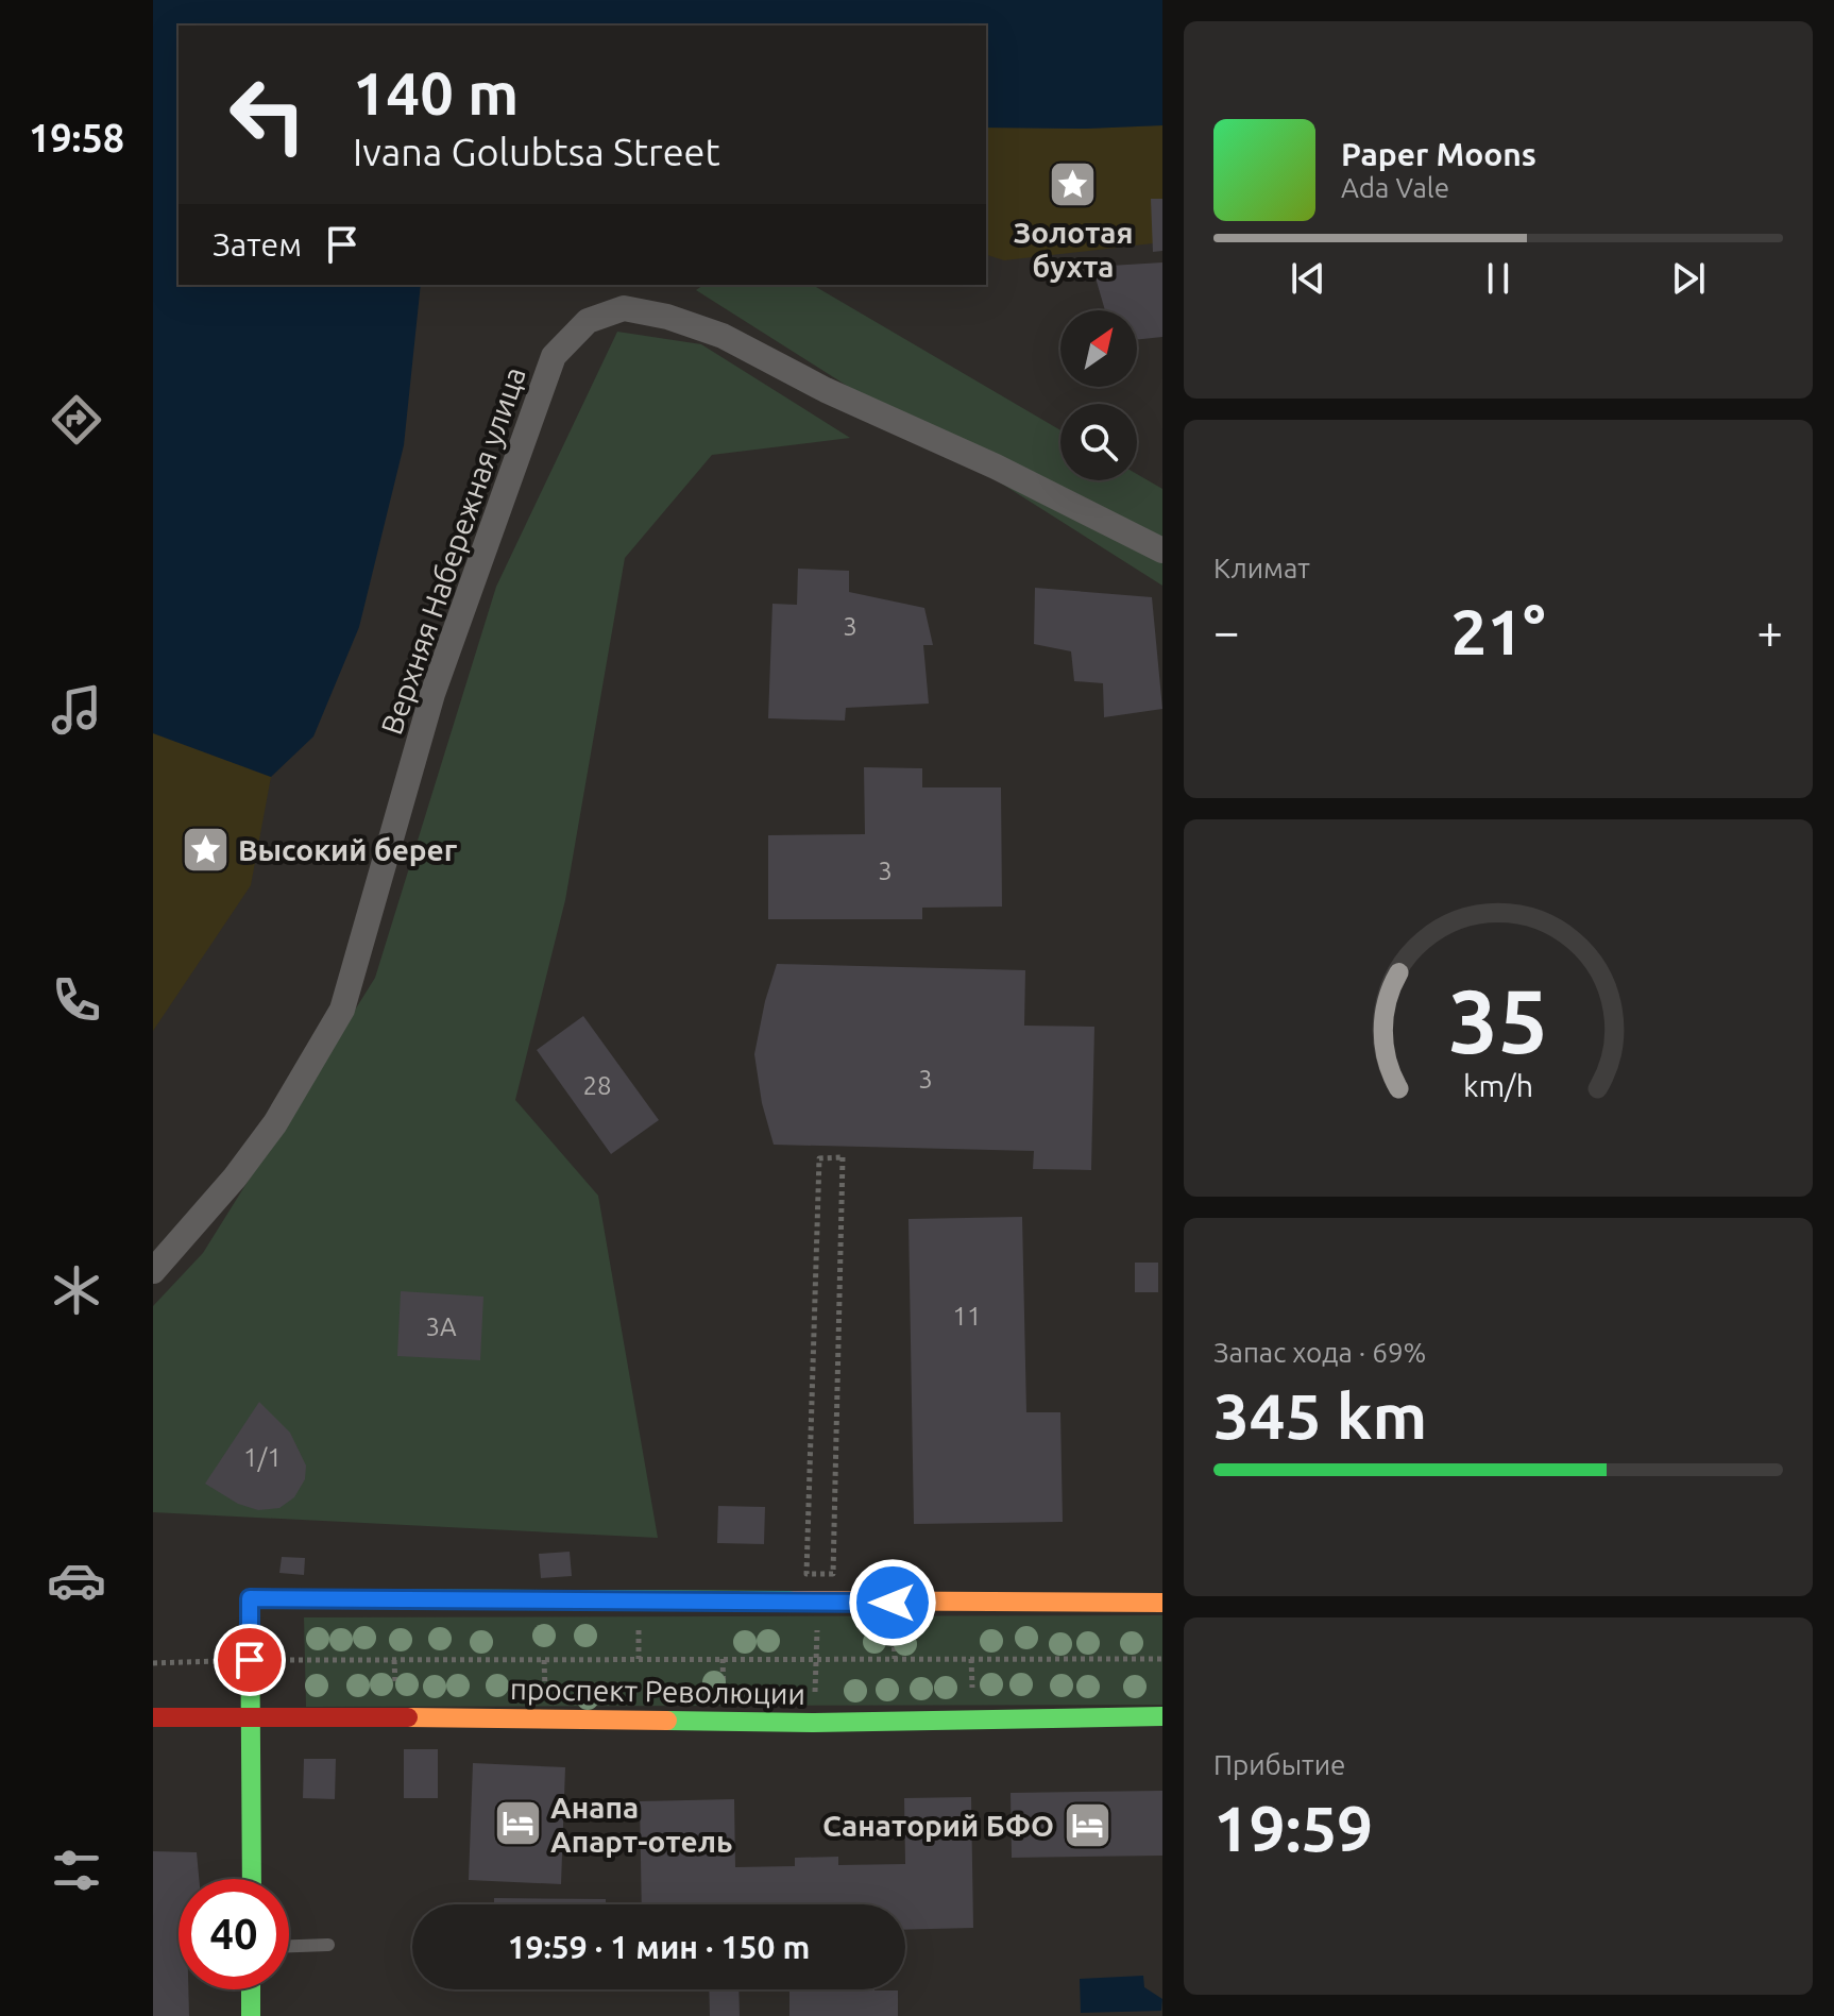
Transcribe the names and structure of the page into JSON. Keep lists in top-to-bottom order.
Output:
{
  "streets": {
    "street": ["Верхняя Набережная улица", "проспект Революции"]
  },
  "places": {
    "place": ["Золотая бухта", "Высокий берег"],
    "hotel": ["Анапа Апарт-отель", "Санаторий БФО"]
  },
  "house_numbers": [
    "3",
    "3",
    "3",
    "28",
    "11",
    "3А",
    "1/1"
  ],
  "north": "top right",
  "page": {
    "tabs": "19:58",
    "turn": ["140 m", "Ivana Golubtsa Street"],
    "song": ["Paper Moons", "Ada Vale"],
    "then": "Затем",
    "tile": [
      "Климат",
      ["Запас хода · 69%", "345 km"],
      ["Прибытие", "19:59"]
    ],
    "heat": ["−", "21°", "+"],
    "limit": "40",
    "trip": "19:59 · 1 мин · 150 m",
    "gauge": ["35", "km/h"]
  }
}
